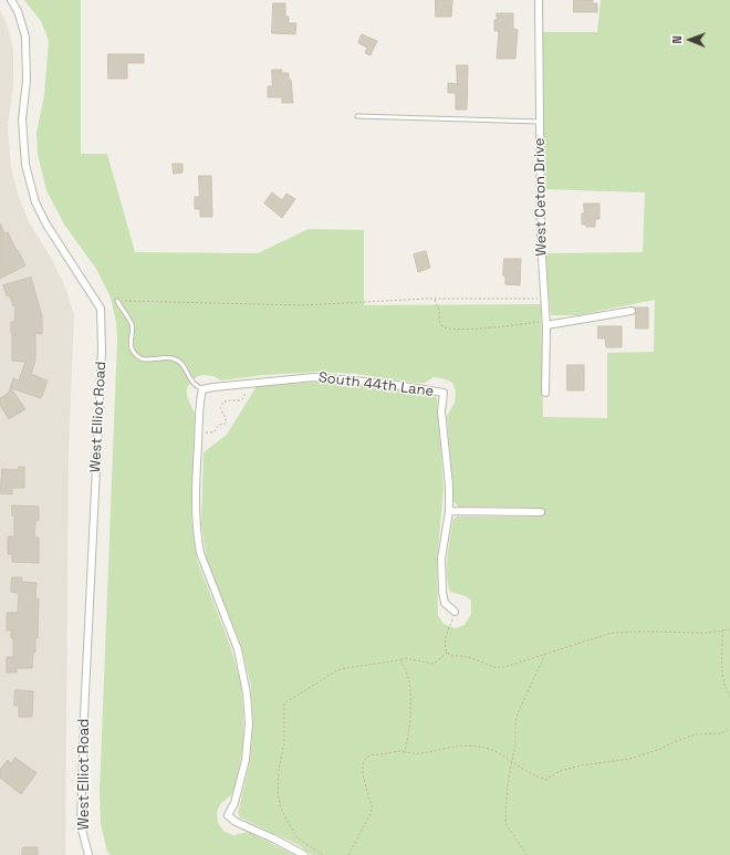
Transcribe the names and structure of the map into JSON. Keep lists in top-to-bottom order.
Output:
{
  "streets": {
    "street": ["West Ceton Drive", "South 44th Lane", "West Elliot Road"]
  },
  "north": "left"
}
